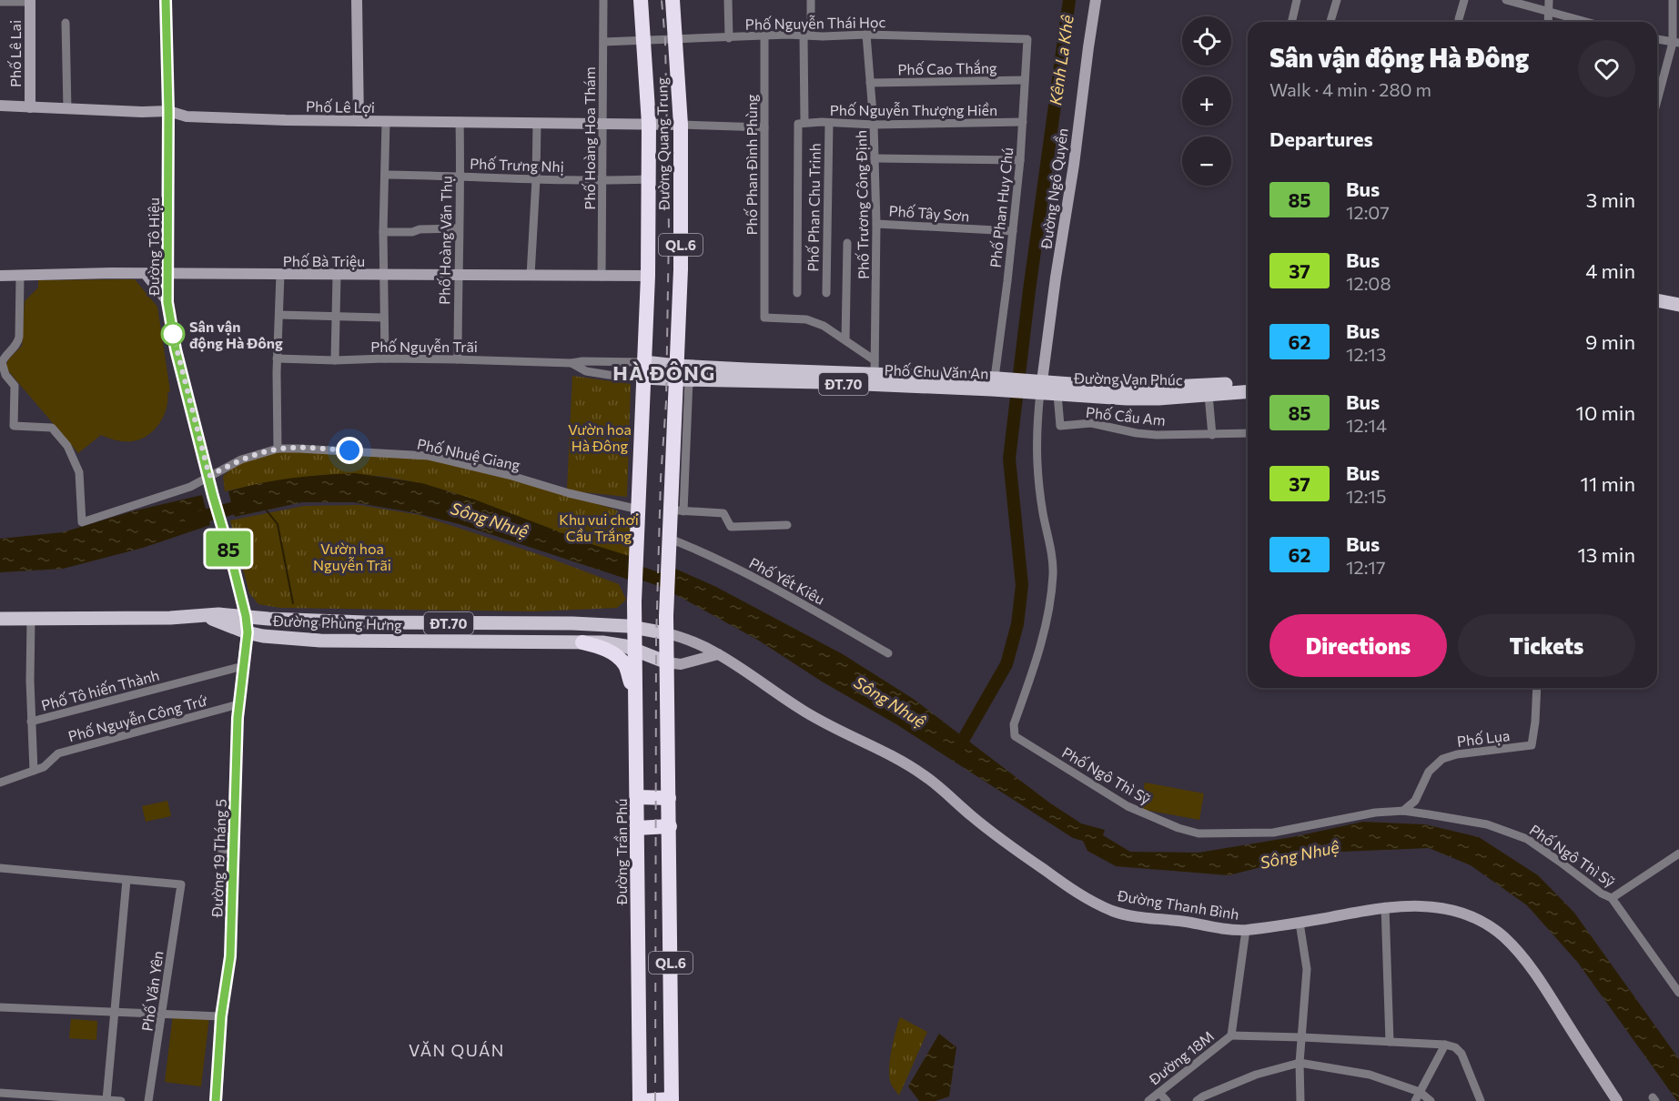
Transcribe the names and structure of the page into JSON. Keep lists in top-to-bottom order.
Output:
{
  "streets": {
    "highway": ["Đường Quang Trung", "QL.6", "Đường Trần Phú"],
    "main road": [
      "Phố Chu Văn An",
      "Đường Vạn Phúc",
      "ĐT.70",
      "Đường Phùng Hưng"
    ],
    "street": [
      "Phố Nguyễn Thái Học",
      "Phố Lê Lai",
      "Phố Cao Thắng",
      "Phố Lê Lợi",
      "Phố Nguyễn Thượng Hiền",
      "Phố Hoàng Hoa Thám",
      "Phố Trưng Nhị",
      "Phố Phan Đình Phùng",
      "Đường Ngô Quyền",
      "Phố Trương Công Định",
      "Phố Phan Chu Trinh",
      "Phố Phan Huy Chú",
      "Phố Tây Sơn",
      "Phố Hoàng Văn Thụ",
      "Đường Tô Hiệu",
      "Phố Bà Triệu",
      "Phố Nguyễn Trãi",
      "Phố Cầu Am",
      "Phố Nhuệ Giang",
      "Phố Yết Kiêu",
      "Phố Tô hiến Thành",
      "Phố Nguyễn Công Trứ",
      "Phố Lụa",
      "Phố Ngô Thì Sỹ",
      "Đường 19 Tháng 5",
      "Đường Thanh Bình",
      "Phố Văn Yên",
      "Đường 18M"
    ]
  },
  "crossings": [
    ["Phố Nguyễn Thái Học", "Phố Hoàng Hoa Thám"],
    ["Phố Nguyễn Thái Học", "Đường Quang Trung"],
    ["Phố Nguyễn Thái Học", "Phố Phan Đình Phùng"],
    ["Phố Nguyễn Thái Học", "Phố Trương Công Định"],
    ["Phố Nguyễn Thái Học", "Phố Phan Huy Chú"],
    ["Phố Lê Lai", "Phố Lê Lợi"],
    ["Phố Cao Thắng", "Phố Trương Công Định"],
    ["Phố Cao Thắng", "Phố Phan Huy Chú"],
    ["Phố Lê Lợi", "Phố Hoàng Hoa Thám"],
    ["Phố Lê Lợi", "Đường Quang Trung"],
    ["Phố Lê Lợi", "Phố Hoàng Văn Thụ"],
    ["Phố Lê Lợi", "Đường Tô Hiệu"],
    ["Phố Nguyễn Thượng Hiền", "Phố Trương Công Định"],
    ["Phố Nguyễn Thượng Hiền", "Phố Phan Chu Trinh"],
    ["Phố Nguyễn Thượng Hiền", "Phố Phan Huy Chú"],
    ["Phố Hoàng Hoa Thám", "Phố Trưng Nhị"],
    ["Phố Hoàng Hoa Thám", "Phố Bà Triệu"],
    ["Đường Quang Trung", "Phố Trưng Nhị"],
    ["Đường Quang Trung", "QL.6"],
    ["Đường Quang Trung", "Phố Bà Triệu"],
    ["Đường Quang Trung", "Phố Nguyễn Trãi"],
    ["Đường Quang Trung", "Phố Chu Văn An"],
    ["Đường Quang Trung", "Phố Nhuệ Giang"],
    ["Đường Quang Trung", "Phố Yết Kiêu"],
    ["Đường Quang Trung", "Đường Trần Phú"],
    ["Phố Trưng Nhị", "Phố Hoàng Văn Thụ"],
    ["Đường Ngô Quyền", "Đường Vạn Phúc"],
    ["Đường Ngô Quyền", "ĐT.70"],
    ["Đường Ngô Quyền", "Phố Ngô Thì Sỹ"],
    ["Phố Trương Công Định", "Phố Tây Sơn"],
    ["Phố Trương Công Định", "Phố Chu Văn An"],
    ["Phố Phan Huy Chú", "Phố Tây Sơn"],
    ["Phố Phan Huy Chú", "Phố Chu Văn An"],
    ["Phố Phan Huy Chú", "ĐT.70"],
    ["Phố Hoàng Văn Thụ", "Phố Bà Triệu"],
    ["Phố Hoàng Văn Thụ", "Phố Nguyễn Trãi"],
    ["QL.6", "Phố Yết Kiêu"],
    ["QL.6", "Đường Phùng Hưng"],
    ["QL.6", "Đường Thanh Bình"],
    ["Đường Tô Hiệu", "Phố Bà Triệu"],
    ["Đường Tô Hiệu", "Phố Nhuệ Giang"],
    ["Đường Tô Hiệu", "Đường Phùng Hưng"],
    ["Đường Tô Hiệu", "Đường 19 Tháng 5"],
    ["Phố Bà Triệu", "Phố Nhuệ Giang"],
    ["Phố Nguyễn Trãi", "Phố Chu Văn An"],
    ["Phố Chu Văn An", "ĐT.70"],
    ["Đường Vạn Phúc", "ĐT.70"],
    ["Đường Vạn Phúc", "Phố Cầu Am"],
    ["Đường Vạn Phúc", "Phố Ngô Thì Sỹ"],
    ["ĐT.70", "Phố Ngô Thì Sỹ"],
    ["Đường Phùng Hưng", "Phố Tô hiến Thành"],
    ["Đường Phùng Hưng", "Đường Trần Phú"],
    ["Đường Phùng Hưng", "Đường 19 Tháng 5"],
    ["Đường Phùng Hưng", "Đường Thanh Bình"],
    ["Phố Tô hiến Thành", "Đường 19 Tháng 5"],
    ["Phố Nguyễn Công Trứ", "Đường 19 Tháng 5"],
    ["Phố Lụa", "Phố Ngô Thì Sỹ"]
  ],
  "districts": ["HÀ ĐÔNG", "VĂN QUÁN"],
  "water": ["Kênh La Khê", "Sông Nhuệ"],
  "parks": ["Vườn hoa Hà Đông", "Khu vui chơi Cầu Trắng", "Vườn hoa Nguyễn Trãi"],
  "places": ["Sân vận động Hà Đông"],
  "lines": ["bus line 85"],
  "page": {
    "on_map": "85",
    "map_buttons": ["+", "−"],
    "heading": [
      ["Sân vận động Hà Đông", "Walk · 4 min · 280 m"],
      "Departures"
    ],
    "list": [
      {
        "mark": "85",
        "name": "Bus",
        "note": "12:07",
        "value": "3 min"
      },
      {
        "mark": "37",
        "name": "Bus",
        "note": "12:08",
        "value": "4 min"
      },
      {
        "mark": "62",
        "name": "Bus",
        "note": "12:13",
        "value": "9 min"
      },
      {
        "mark": "85",
        "name": "Bus",
        "note": "12:14",
        "value": "10 min"
      },
      {
        "mark": "37",
        "name": "Bus",
        "note": "12:15",
        "value": "11 min"
      },
      {
        "mark": "62",
        "name": "Bus",
        "note": "12:17",
        "value": "13 min"
      }
    ],
    "buttons": ["Directions", "Tickets"]
  }
}
